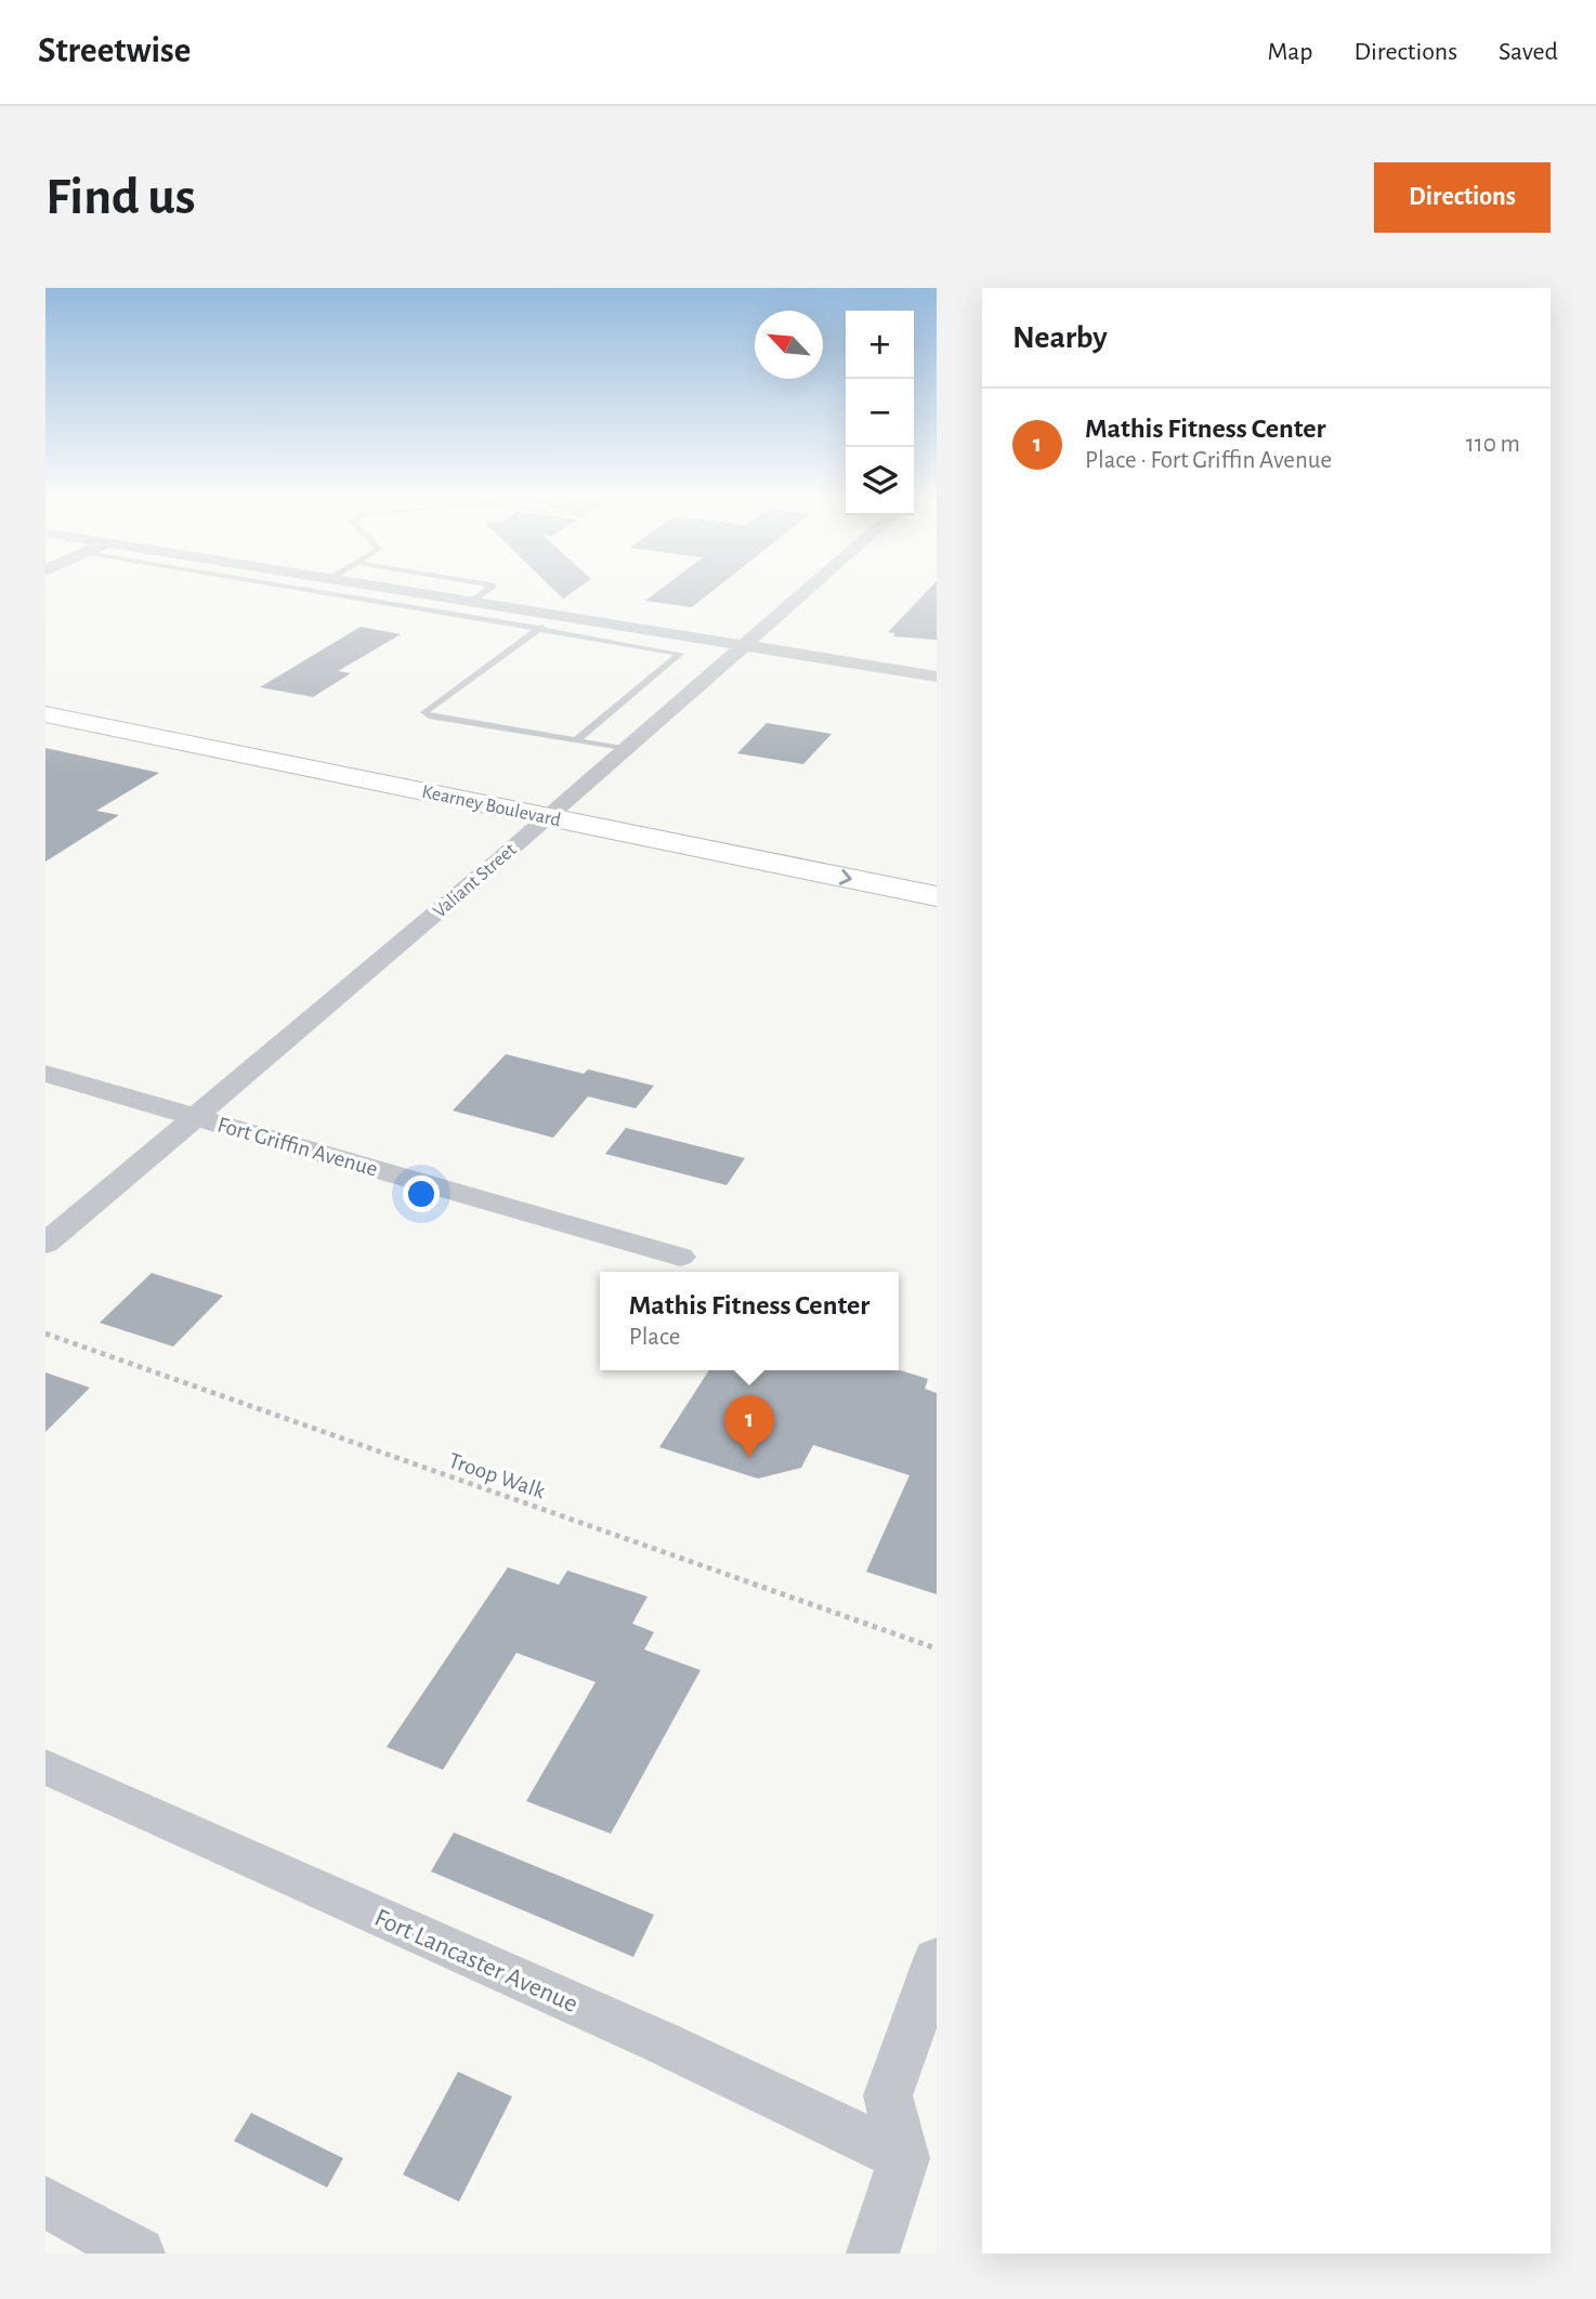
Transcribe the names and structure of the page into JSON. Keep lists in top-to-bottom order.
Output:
{
  "streets": {
    "street": [
      "Kearney Boulevard",
      "Valiant Street",
      "Fort Griffin Avenue",
      "Fort Lancaster Avenue"
    ],
    "path": ["Troop Walk"]
  },
  "crossings": [
    ["Kearney Boulevard", "Valiant Street"],
    ["Valiant Street", "Fort Griffin Avenue"]
  ],
  "north": "top left",
  "page": {
    "header": "Streetwise",
    "nav": ["Map", "Directions", "Saved"],
    "buttons": "Directions",
    "title": "Find us",
    "heading": "Nearby",
    "map_buttons": ["+", "−"],
    "list": [
      {
        "mark": "1",
        "name": "Mathis Fitness Center",
        "note": "Place · Fort Griffin Avenue",
        "value": "110 m"
      }
    ],
    "popup": ["Mathis Fitness Center", "Place"],
    "pins": "1"
  }
}
